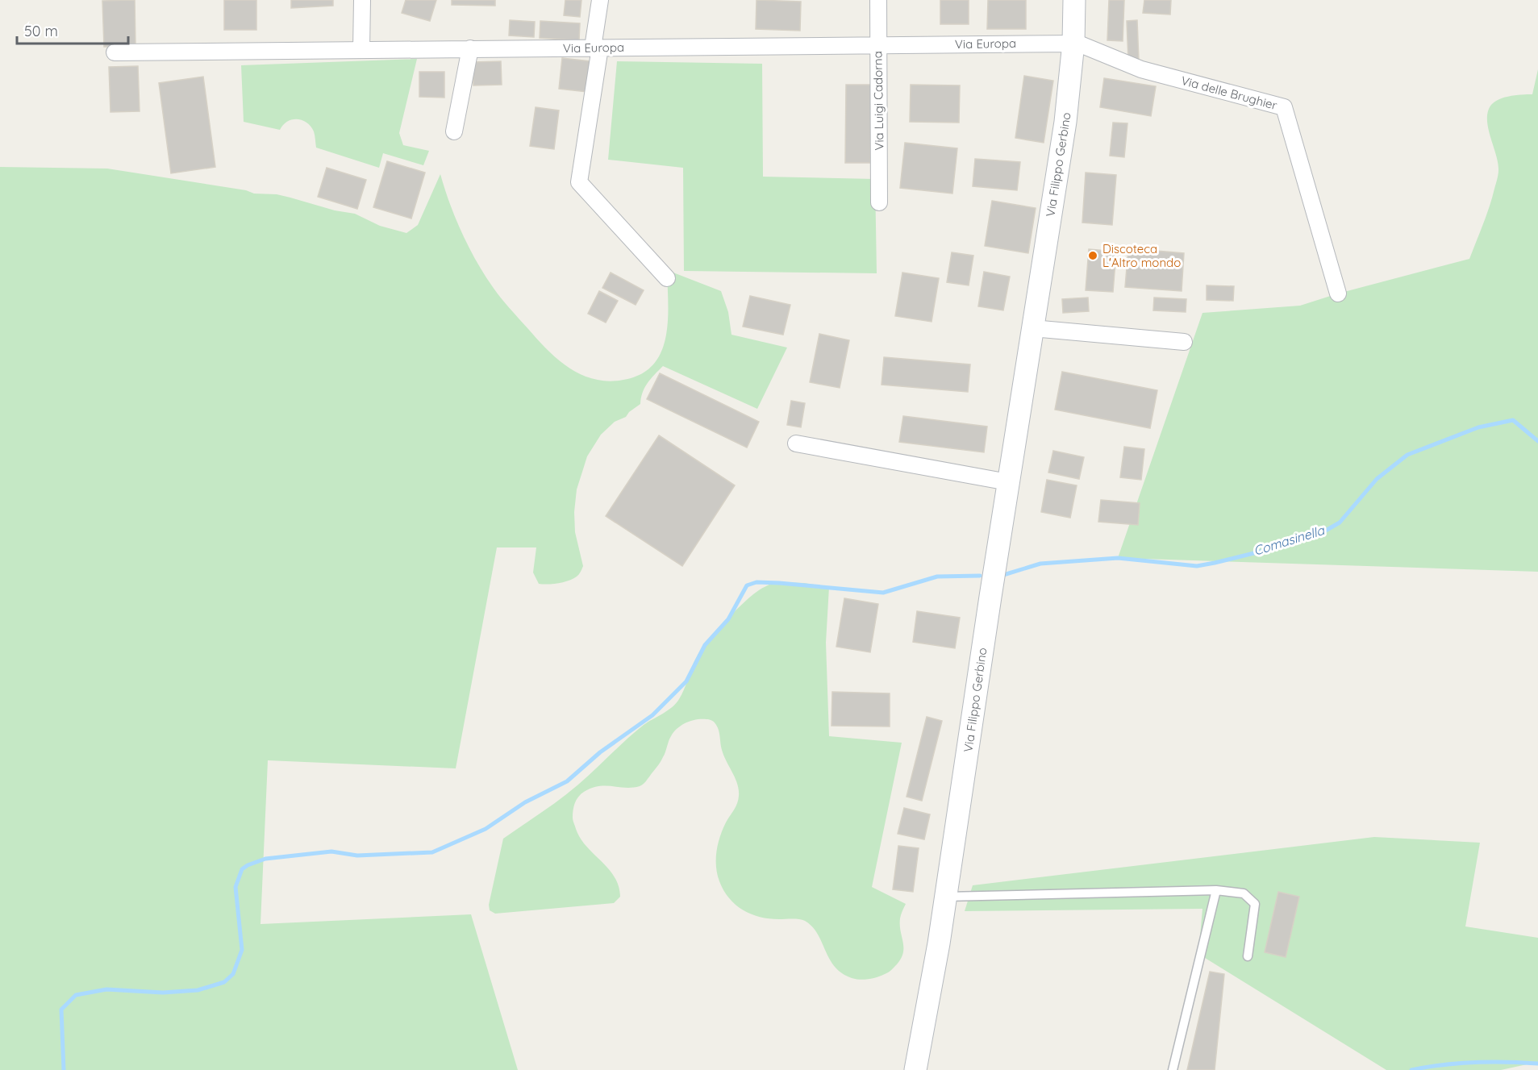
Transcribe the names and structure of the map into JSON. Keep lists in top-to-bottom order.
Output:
{
  "streets": {
    "street": [
      "Via Europa",
      "Via delle Brughier",
      "Via Luigi Cadorna",
      "Via Filippo Gerbino"
    ]
  },
  "crossings": [
    ["Via Europa", "Via delle Brughier"],
    ["Via Europa", "Via Luigi Cadorna"],
    ["Via Europa", "Via Filippo Gerbino"],
    ["Via delle Brughier", "Via Filippo Gerbino"]
  ],
  "water": ["Comasinella"],
  "places": ["Discoteca L'Altro mondo"],
  "scale_bar": "50 m"
}
